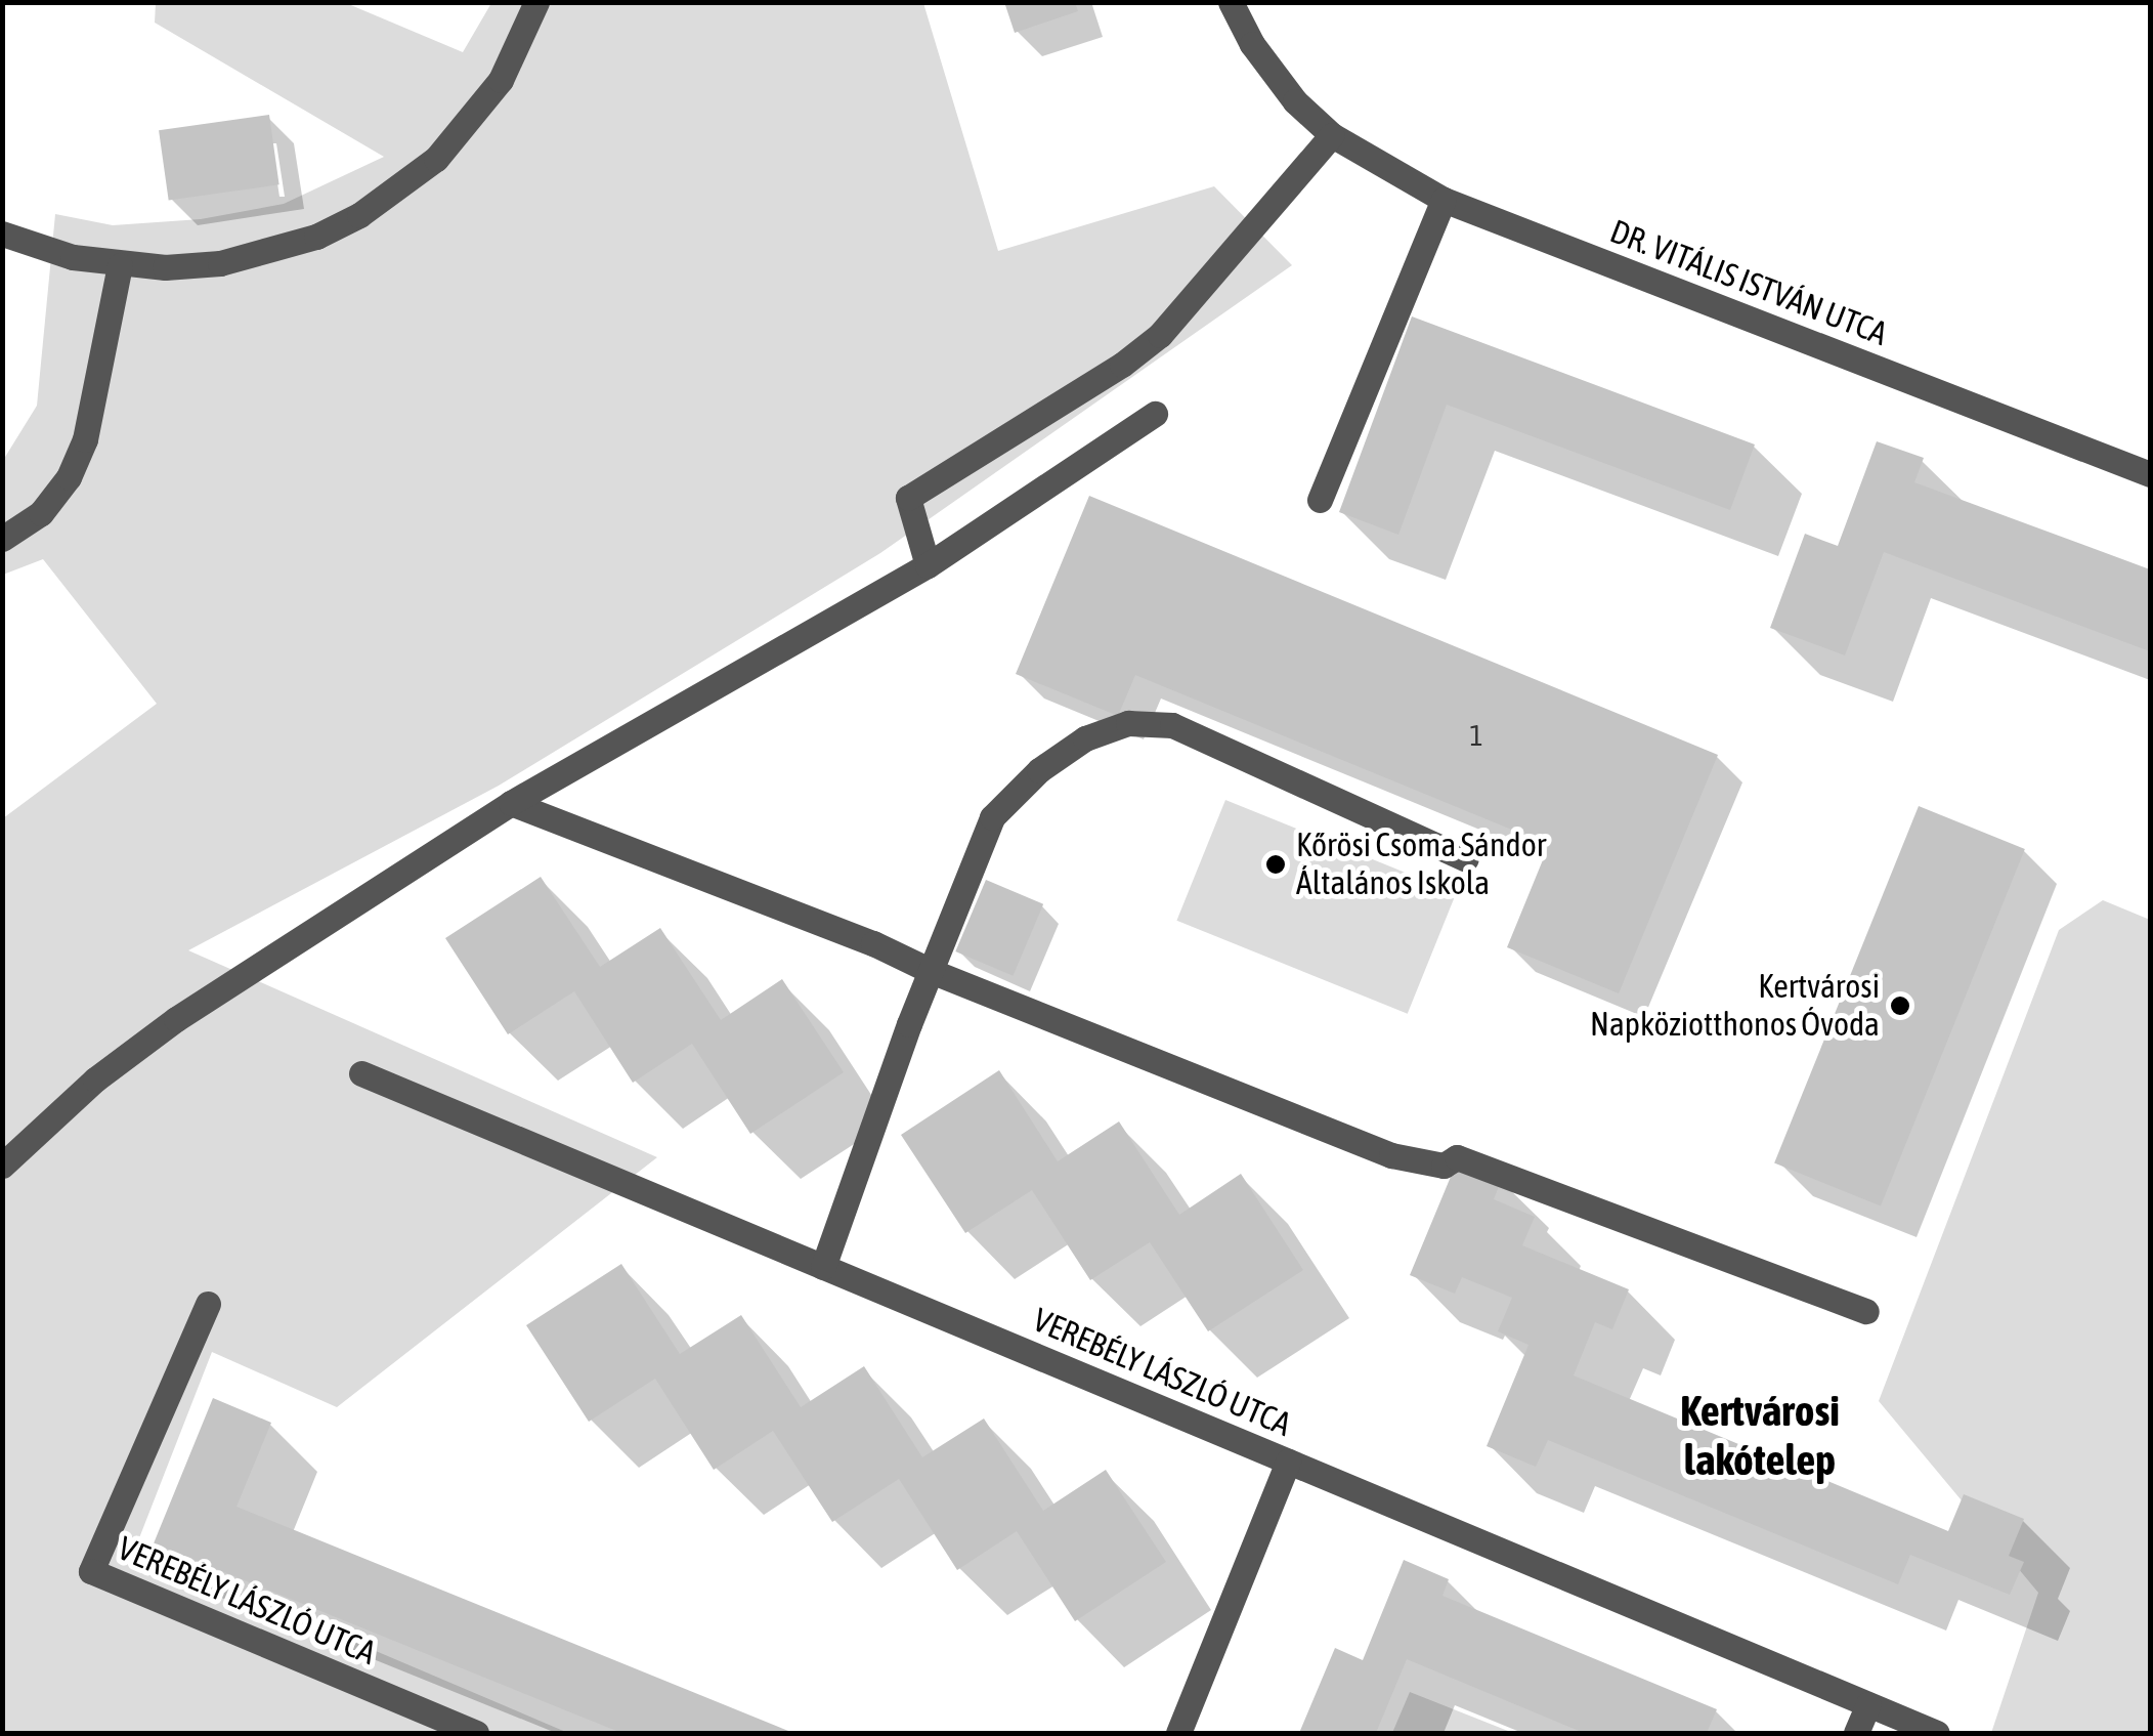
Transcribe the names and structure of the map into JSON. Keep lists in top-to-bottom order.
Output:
{
  "streets": {
    "street": ["DR. VITÁLIS ISTVÁN UTCA", "VEREBÉLY LÁSZLÓ UTCA"]
  },
  "districts": ["Kertvárosi lakótelep"],
  "places": ["Kőrösi Csoma Sándor Általános Iskola", "Kertvárosi Napköziotthonos Óvoda"],
  "house_numbers": ["1"]
}
